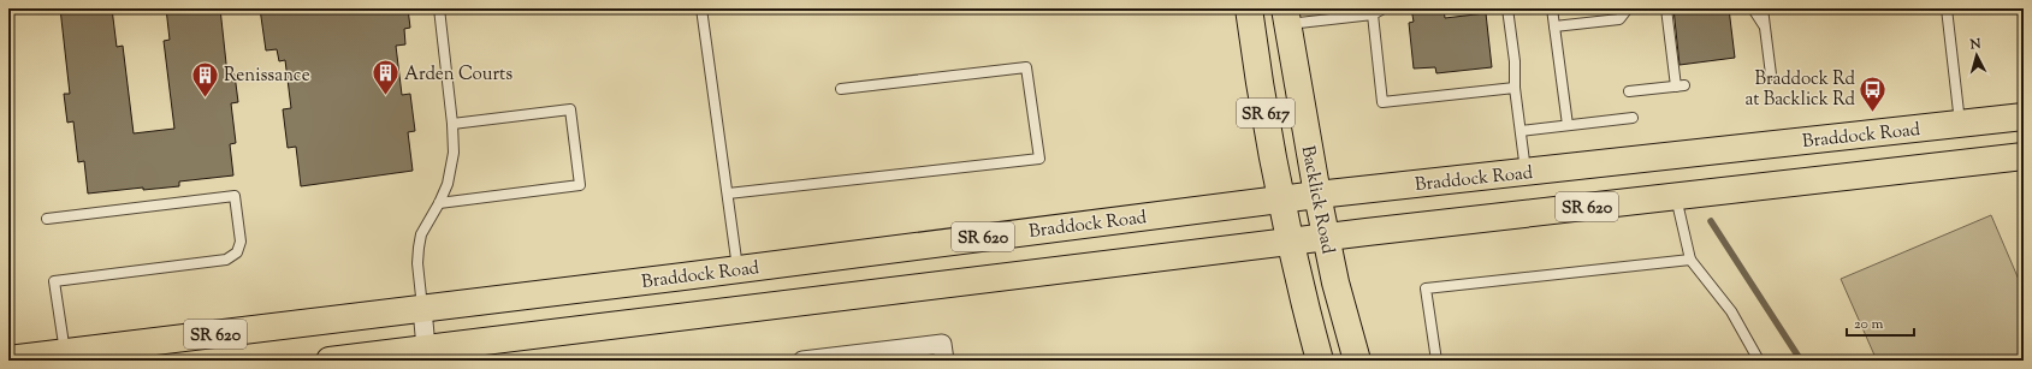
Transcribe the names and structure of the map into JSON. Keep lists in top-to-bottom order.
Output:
{
  "streets": {
    "main road": [
      "SR 617",
      "Braddock Road",
      "Backlick Road",
      "SR 620"
    ]
  },
  "crossings": [
    ["Braddock Road", "Backlick Road"],
    ["Backlick Road", "SR 620"]
  ],
  "places": {
    "building": ["Arden Courts", "Renissance"],
    "bus stop": ["Braddock Rd at Backlick Rd"]
  },
  "scale_bar": "20 m",
  "north": "top"
}
